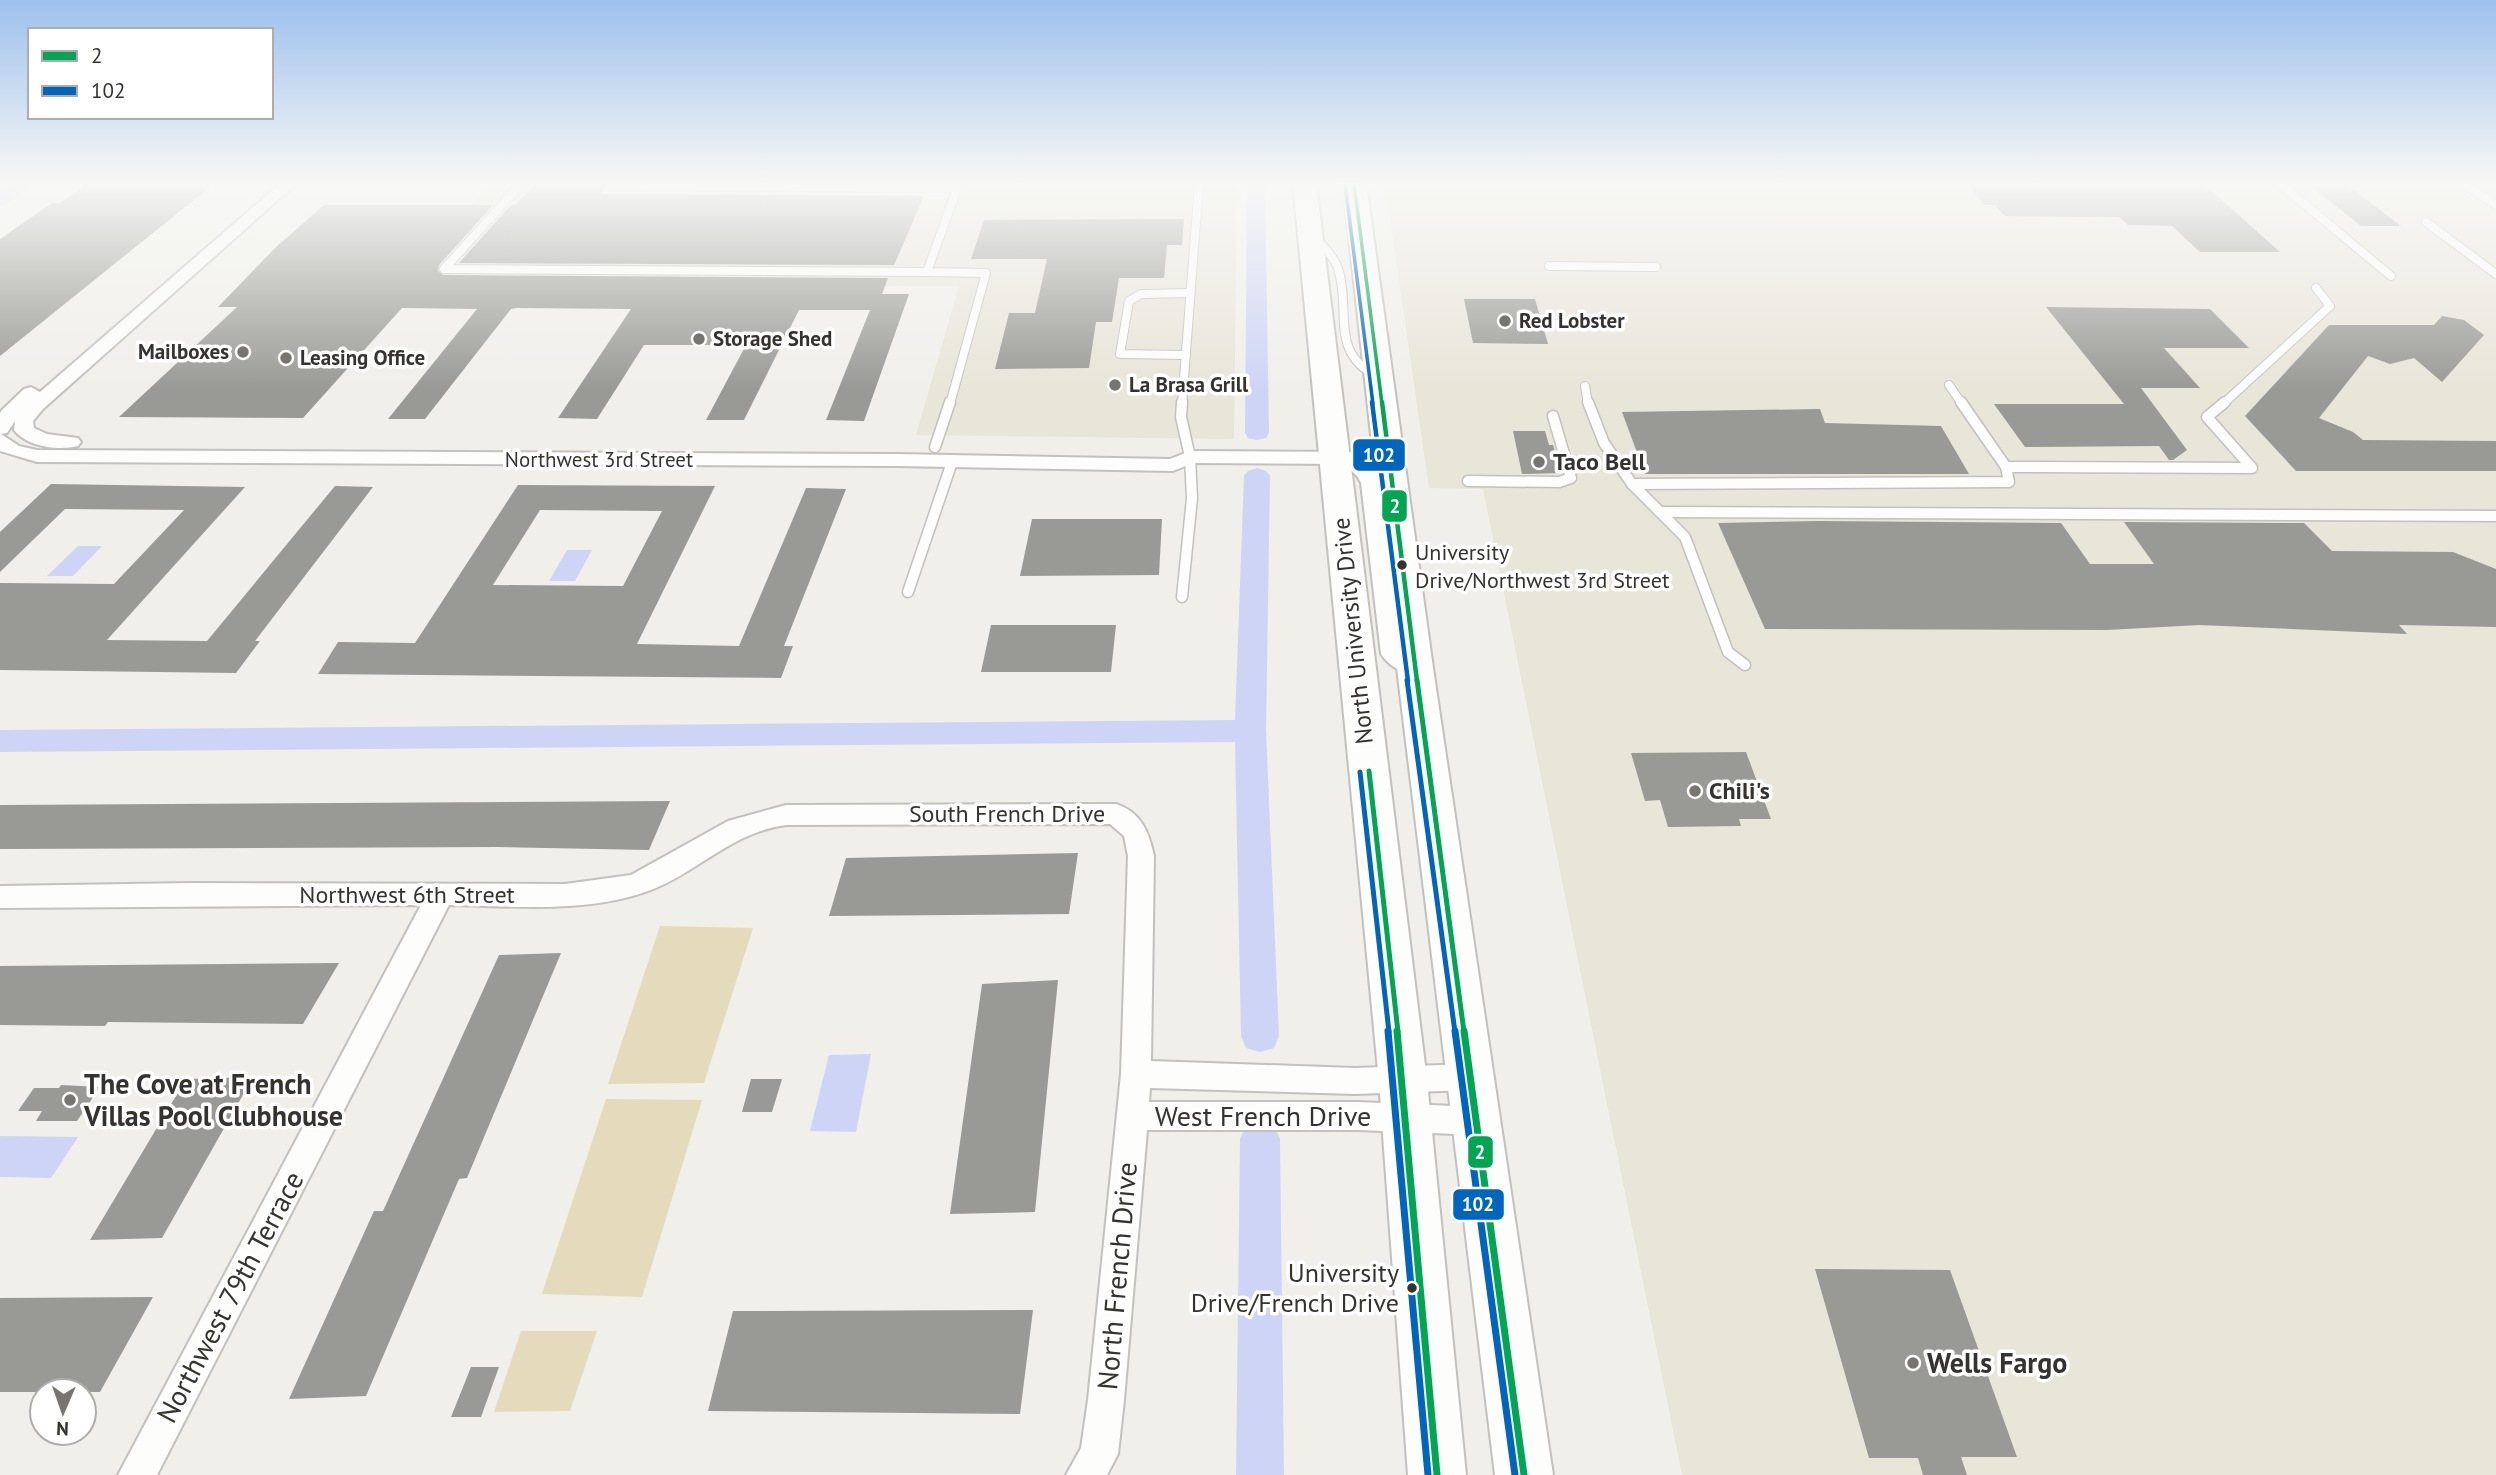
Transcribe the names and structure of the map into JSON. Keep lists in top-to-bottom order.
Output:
{
  "streets": {
    "main road": ["North University Drive"],
    "street": [
      "Northwest 3rd Street",
      "South French Drive",
      "Northwest 6th Street",
      "West French Drive",
      "North French Drive",
      "Northwest 79th Terrace"
    ]
  },
  "crossings": [
    ["Northwest 3rd Street", "North University Drive"],
    ["North University Drive", "West French Drive"],
    ["South French Drive", "Northwest 6th Street"],
    ["South French Drive", "West French Drive"],
    ["South French Drive", "North French Drive"],
    ["Northwest 6th Street", "Northwest 79th Terrace"],
    ["West French Drive", "North French Drive"]
  ],
  "places": [
    "Red Lobster",
    "Storage Shed",
    "Mailboxes",
    "Leasing Office",
    "La Brasa Grill",
    "Taco Bell",
    "University Drive/Northwest 3rd Street",
    "Chili's",
    "The Cove at French Villas Pool Clubhouse",
    "University Drive/French Drive",
    "Wells Fargo"
  ],
  "lines": ["transit line 2", "transit line 102"],
  "legend": ["2", "102"],
  "north": "bottom"
}
